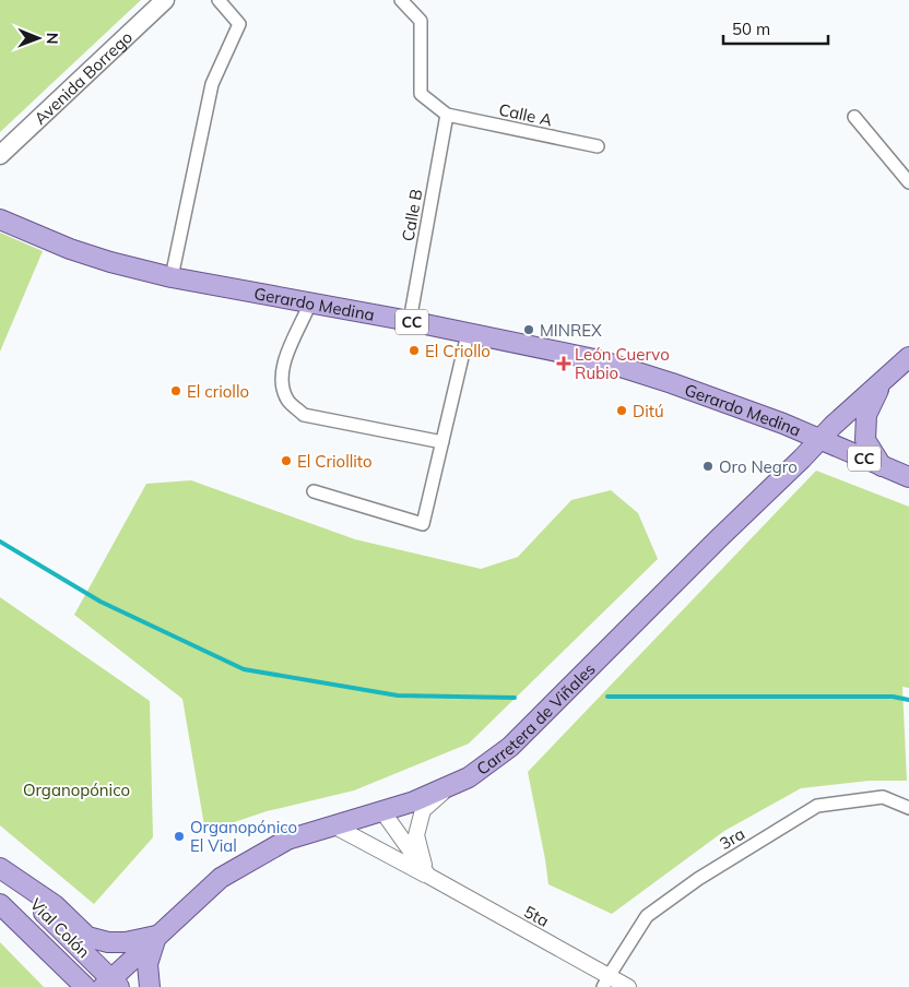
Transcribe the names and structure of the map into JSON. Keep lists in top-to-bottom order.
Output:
{
  "streets": {
    "main road": [
      "Avenida Borrego",
      "Gerardo Medina",
      "CC",
      "Carretera de Viñales",
      "Vial Colón"
    ],
    "street": [
      "Calle A",
      "Calle B",
      "3ra",
      "5ta"
    ]
  },
  "crossings": [
    ["Calle A", "Calle B"],
    ["Calle B", "Gerardo Medina"],
    ["Gerardo Medina", "Carretera de Viñales"],
    ["Carretera de Viñales", "5ta"],
    ["Carretera de Viñales", "Vial Colón"],
    ["3ra", "5ta"]
  ],
  "parks": ["Organopónico"],
  "places": {
    "other": [
      "MINREX",
      "El Criollo",
      "El criollo",
      "Ditú",
      "El Criollito",
      "Oro Negro",
      "Organopónico El Vial"
    ],
    "health": ["León Cuervo Rubio"]
  },
  "scale_bar": "50 m",
  "north": "right"
}
